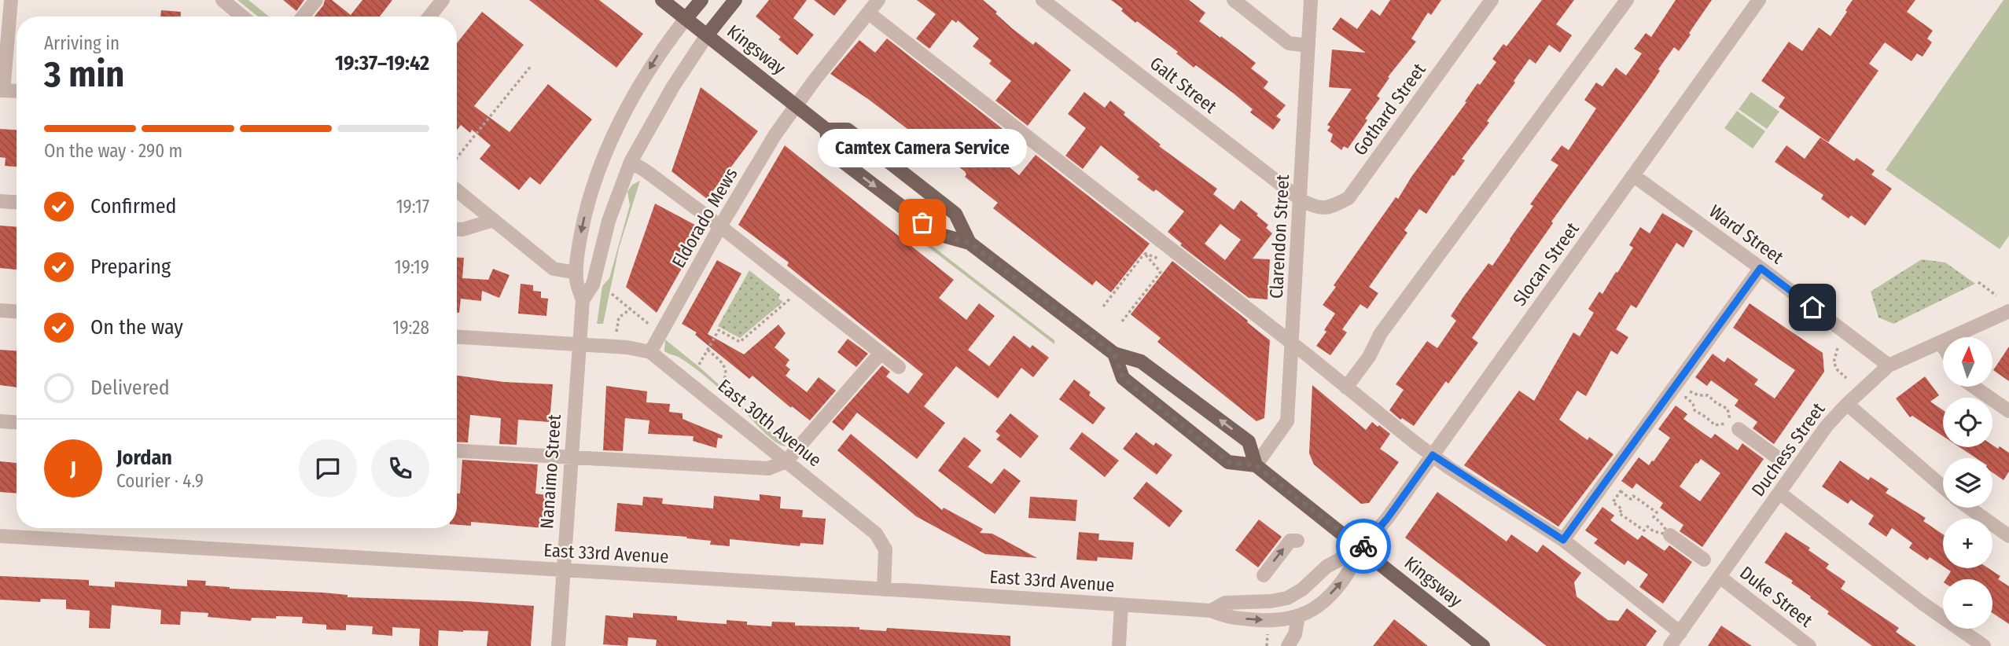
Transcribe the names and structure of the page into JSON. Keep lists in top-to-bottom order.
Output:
{
  "streets": {
    "main road": ["Kingsway", "Nanaimo Street"],
    "street": [
      "Galt Street",
      "Gothard Street",
      "Eldorado Mews",
      "Ward Street",
      "Clarendon Street",
      "Slocan Street",
      "East 30th Avenue",
      "Duchess Street",
      "East 33rd Avenue",
      "Duke Street"
    ]
  },
  "crossings": [
    ["Kingsway", "Eldorado Mews"],
    ["Kingsway", "Clarendon Street"],
    ["Kingsway", "Slocan Street"],
    ["Kingsway", "Nanaimo Street"],
    ["Galt Street", "Gothard Street"],
    ["Galt Street", "Clarendon Street"],
    ["Gothard Street", "Clarendon Street"],
    ["Eldorado Mews", "East 30th Avenue"],
    ["Ward Street", "Slocan Street"],
    ["Ward Street", "Duchess Street"],
    ["Slocan Street", "East 33rd Avenue"],
    ["East 30th Avenue", "Nanaimo Street"],
    ["East 30th Avenue", "East 33rd Avenue"],
    ["Duchess Street", "Duke Street"],
    ["Nanaimo Street", "East 33rd Avenue"]
  ],
  "places": ["Camtex Camera Service"],
  "north": "top",
  "page": {
    "heading": ["3 min", "Arriving in", "19:37–19:42"],
    "panel": ["Jordan", "Courier · 4.9"],
    "bar": "On the way · 290 m",
    "bubble": "Camtex Camera Service",
    "list": [
      ["Confirmed", "19:17"],
      ["Preparing", "19:19"],
      ["On the way", "19:28"],
      "Delivered"
    ],
    "map_buttons": ["+", "−"],
    "round": "J"
  }
}
